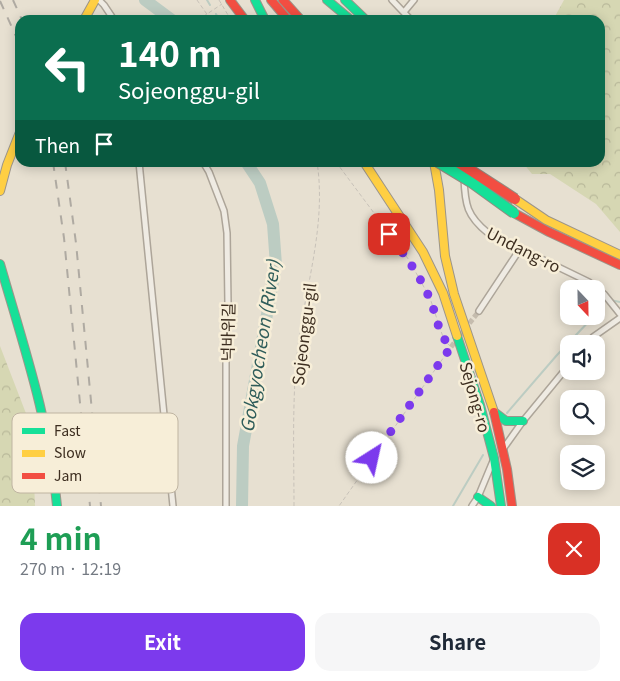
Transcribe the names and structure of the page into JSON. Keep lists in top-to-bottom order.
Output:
{
  "streets": {
    "main road": ["Sejong-ro"],
    "street": ["Undang-ro", "넉바위길"],
    "path": ["Sojeonggu-gil"]
  },
  "water": ["Gokgyocheon (River)"],
  "legend": ["Fast", "Slow", "Jam"],
  "north": "bottom",
  "page": {
    "turn": ["140 m", "Sojeonggu-gil"],
    "then": "Then",
    "heading": ["4 min", "270 m · 12:19"],
    "buttons": ["Exit", "Share"]
  }
}
